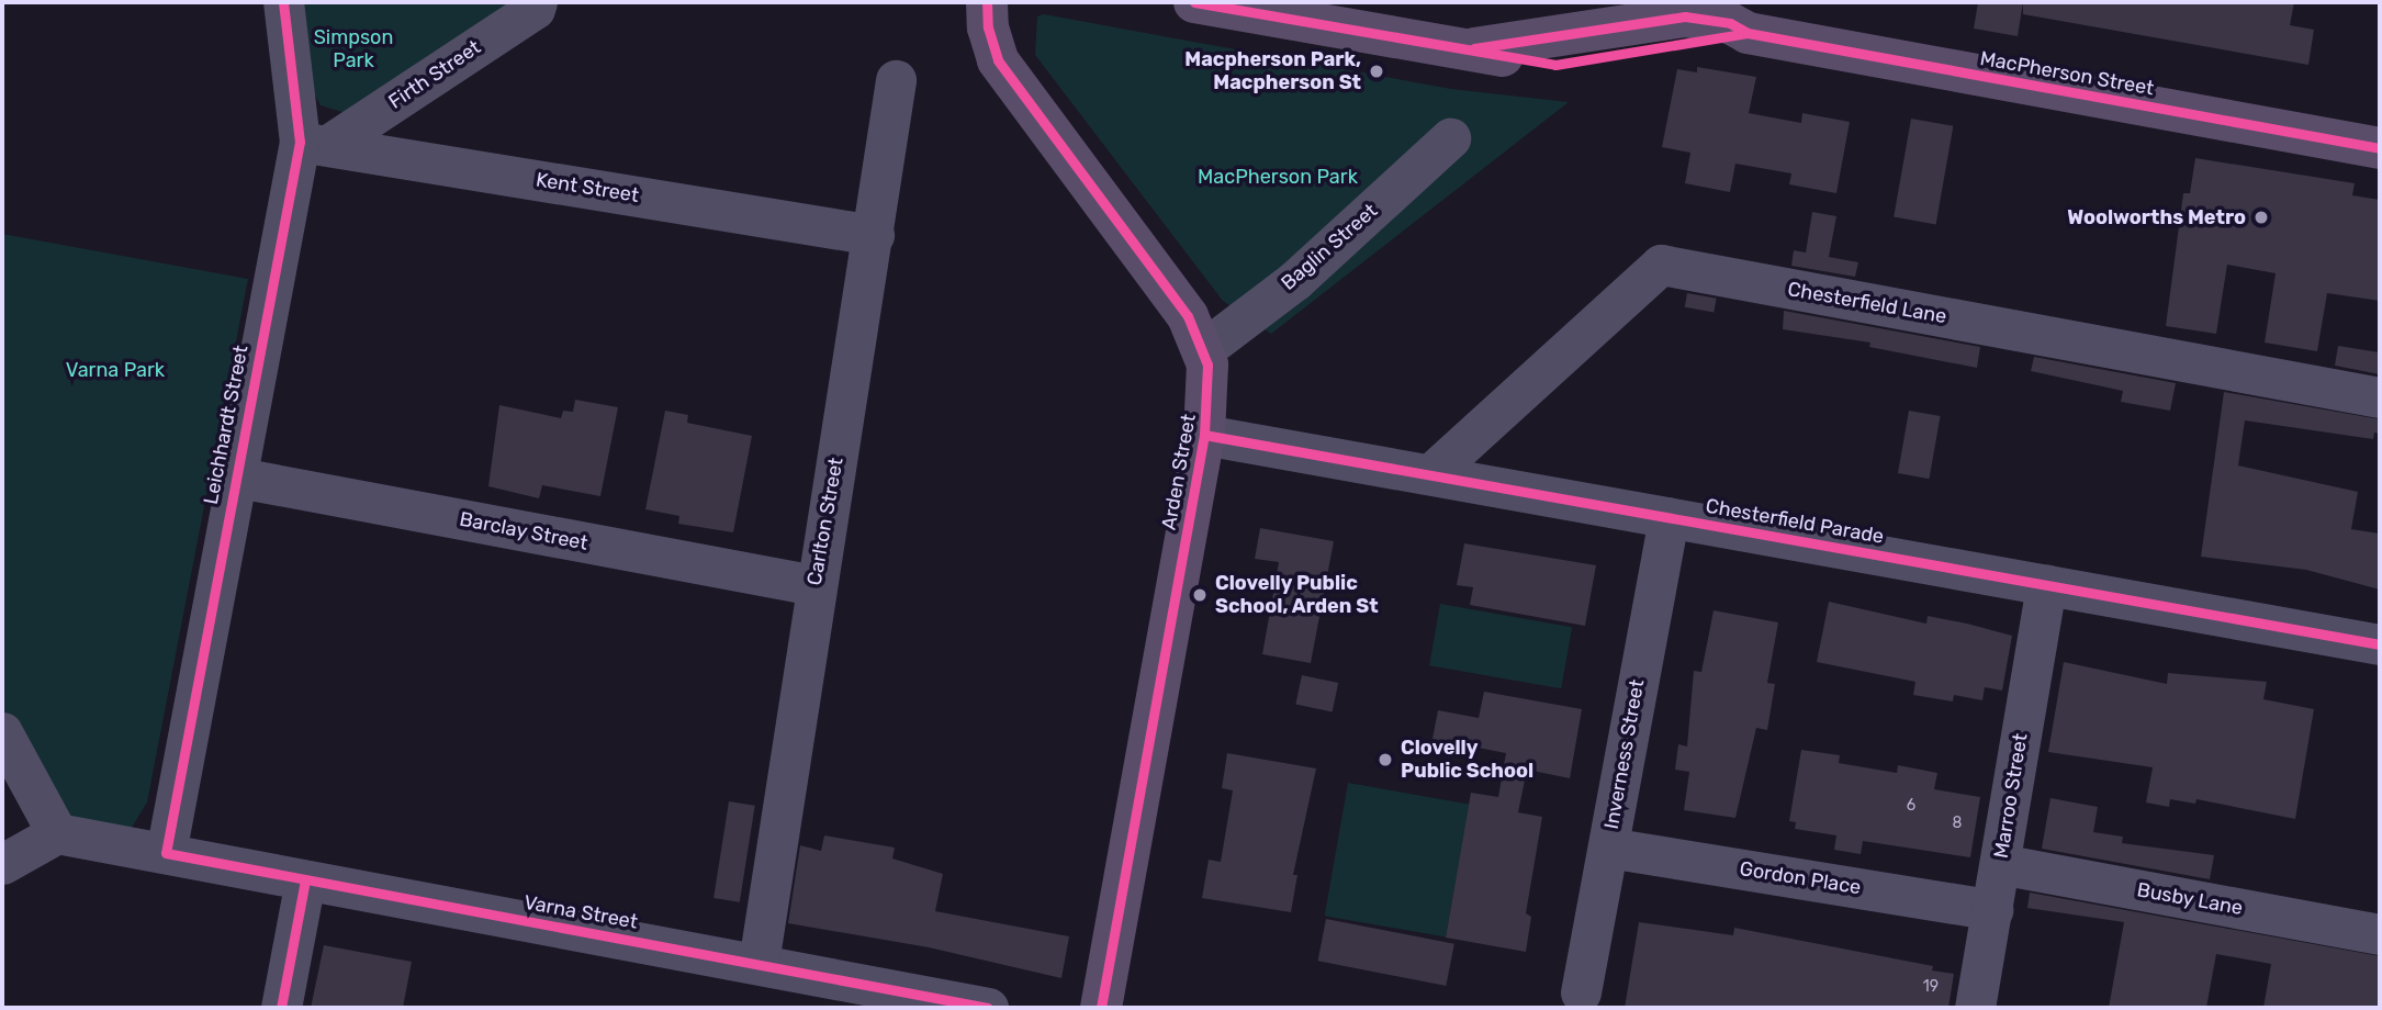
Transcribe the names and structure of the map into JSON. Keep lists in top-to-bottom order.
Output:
{
  "streets": {
    "main road": ["MacPherson Street", "Arden Street"],
    "street": [
      "Firth Street",
      "Kent Street",
      "Baglin Street",
      "Chesterfield Lane",
      "Leichhardt Street",
      "Carlton Street",
      "Chesterfield Parade",
      "Barclay Street",
      "Inverness Street",
      "Marroo Street",
      "Gordon Place",
      "Busby Lane",
      "Varna Street"
    ]
  },
  "crossings": [
    ["Firth Street", "Kent Street"],
    ["Firth Street", "Leichhardt Street"],
    ["Kent Street", "Leichhardt Street"],
    ["Kent Street", "Carlton Street"],
    ["Baglin Street", "Arden Street"],
    ["Chesterfield Lane", "Chesterfield Parade"],
    ["Leichhardt Street", "Barclay Street"],
    ["Leichhardt Street", "Varna Street"],
    ["Arden Street", "Chesterfield Parade"],
    ["Carlton Street", "Barclay Street"],
    ["Carlton Street", "Varna Street"],
    ["Chesterfield Parade", "Inverness Street"],
    ["Chesterfield Parade", "Marroo Street"],
    ["Inverness Street", "Gordon Place"],
    ["Marroo Street", "Gordon Place"],
    ["Marroo Street", "Busby Lane"]
  ],
  "parks": ["Simpson Park", "MacPherson Park", "Varna Park"],
  "places": [
    "Macpherson Park, Macpherson St",
    "Woolworths Metro",
    "Clovelly Public School, Arden St",
    "Clovelly Public School"
  ],
  "house_numbers": ["6", "8", "19"]
}
